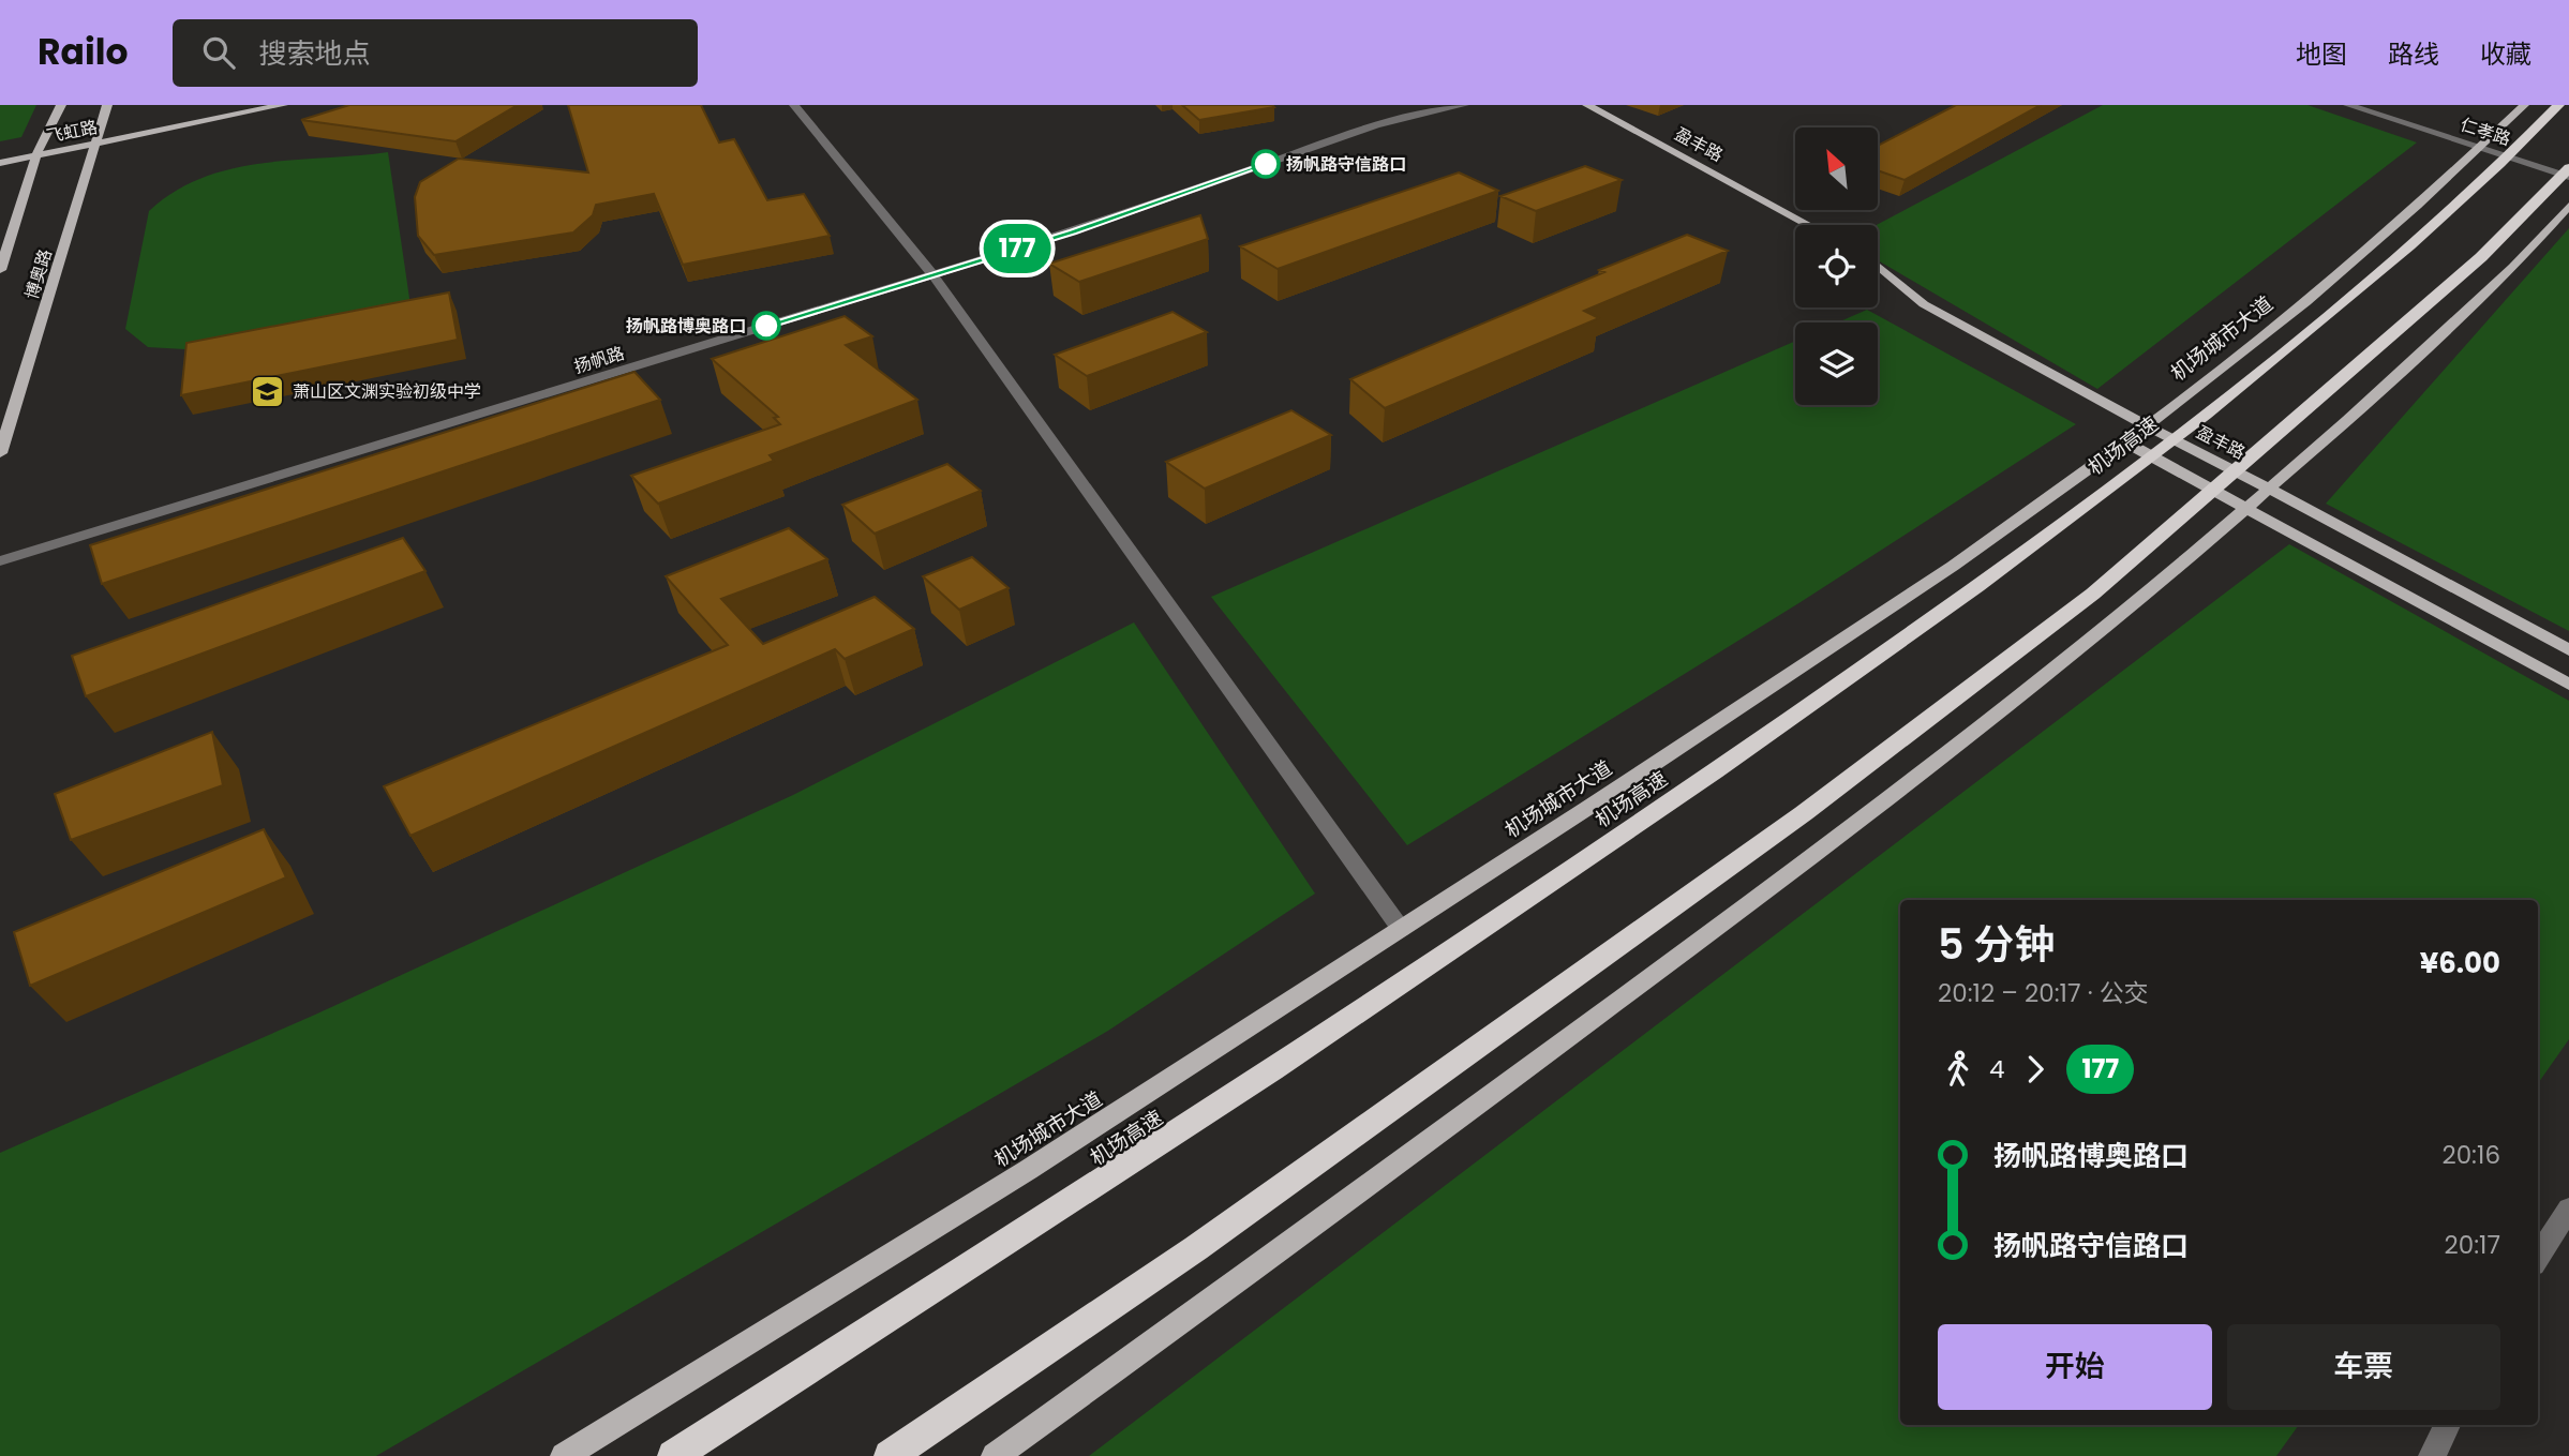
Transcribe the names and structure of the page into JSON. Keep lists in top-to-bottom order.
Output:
{
  "streets": {
    "highway": ["机场高速"],
    "main road": [
      "飞虹路",
      "盈丰路",
      "博奥路",
      "机场城市大道"
    ],
    "street": ["仁孝路", "扬帆路"]
  },
  "crossings": [
    ["飞虹路", "博奥路"],
    ["仁孝路", "机场城市大道"],
    ["盈丰路", "机场城市大道"]
  ],
  "places": {
    "other": ["扬帆路守信路口", "扬帆路博奥路口"],
    "school or university": ["萧山区文渊实验初级中学"]
  },
  "lines": ["bus line 177"],
  "north": "top left",
  "page": {
    "header": "Railo",
    "search": "搜索地点",
    "nav": ["地图", "路线", "收藏"],
    "on_map": "177",
    "heading": ["5 分钟", "20:12 – 20:17 · 公交", "¥6.00"],
    "legs": ["4", "177"],
    "list": [
      {
        "name": "扬帆路博奥路口",
        "value": "20:16"
      },
      {
        "name": "扬帆路守信路口",
        "value": "20:17"
      }
    ],
    "buttons": ["开始", "车票"]
  }
}
